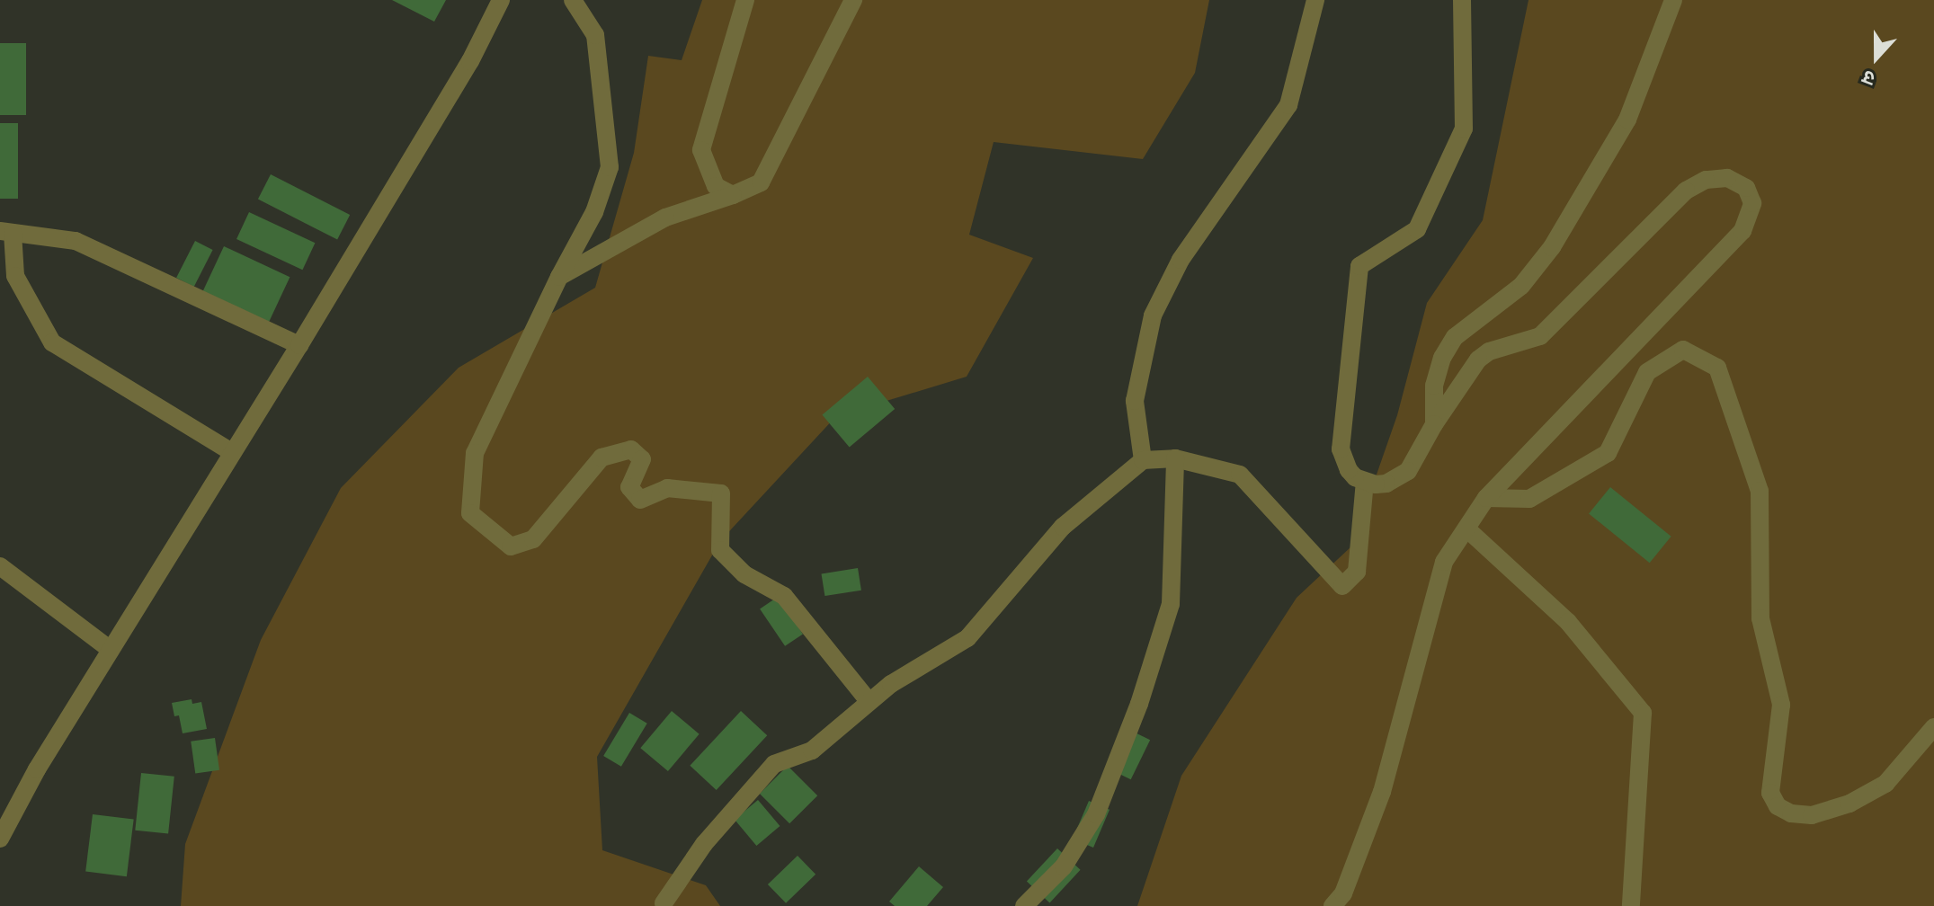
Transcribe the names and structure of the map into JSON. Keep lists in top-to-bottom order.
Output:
{
  "north": "bottom"
}
